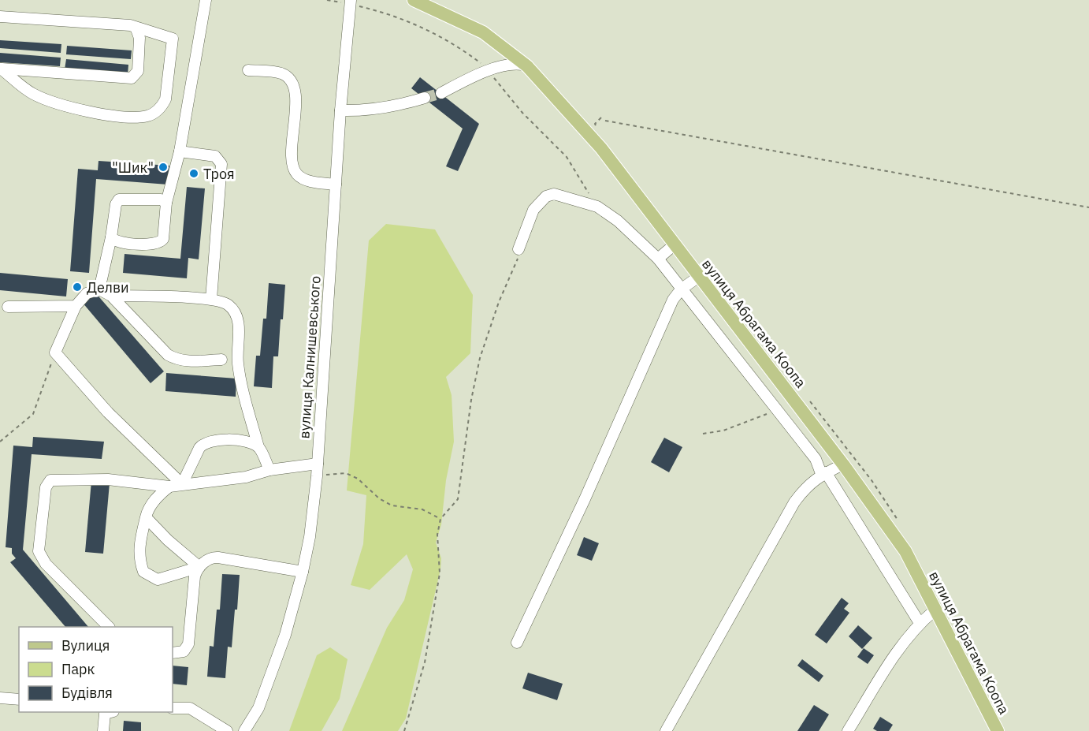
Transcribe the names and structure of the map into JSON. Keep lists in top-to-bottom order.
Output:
{
  "streets": {
    "main road": ["вулиця Абрагама Коопа"],
    "street": ["вулиця Калнишевського"]
  },
  "places": ["\"Шик\"", "Троя", "Делви"],
  "legend": ["Вулиця", "Парк", "Будівля"]
}
